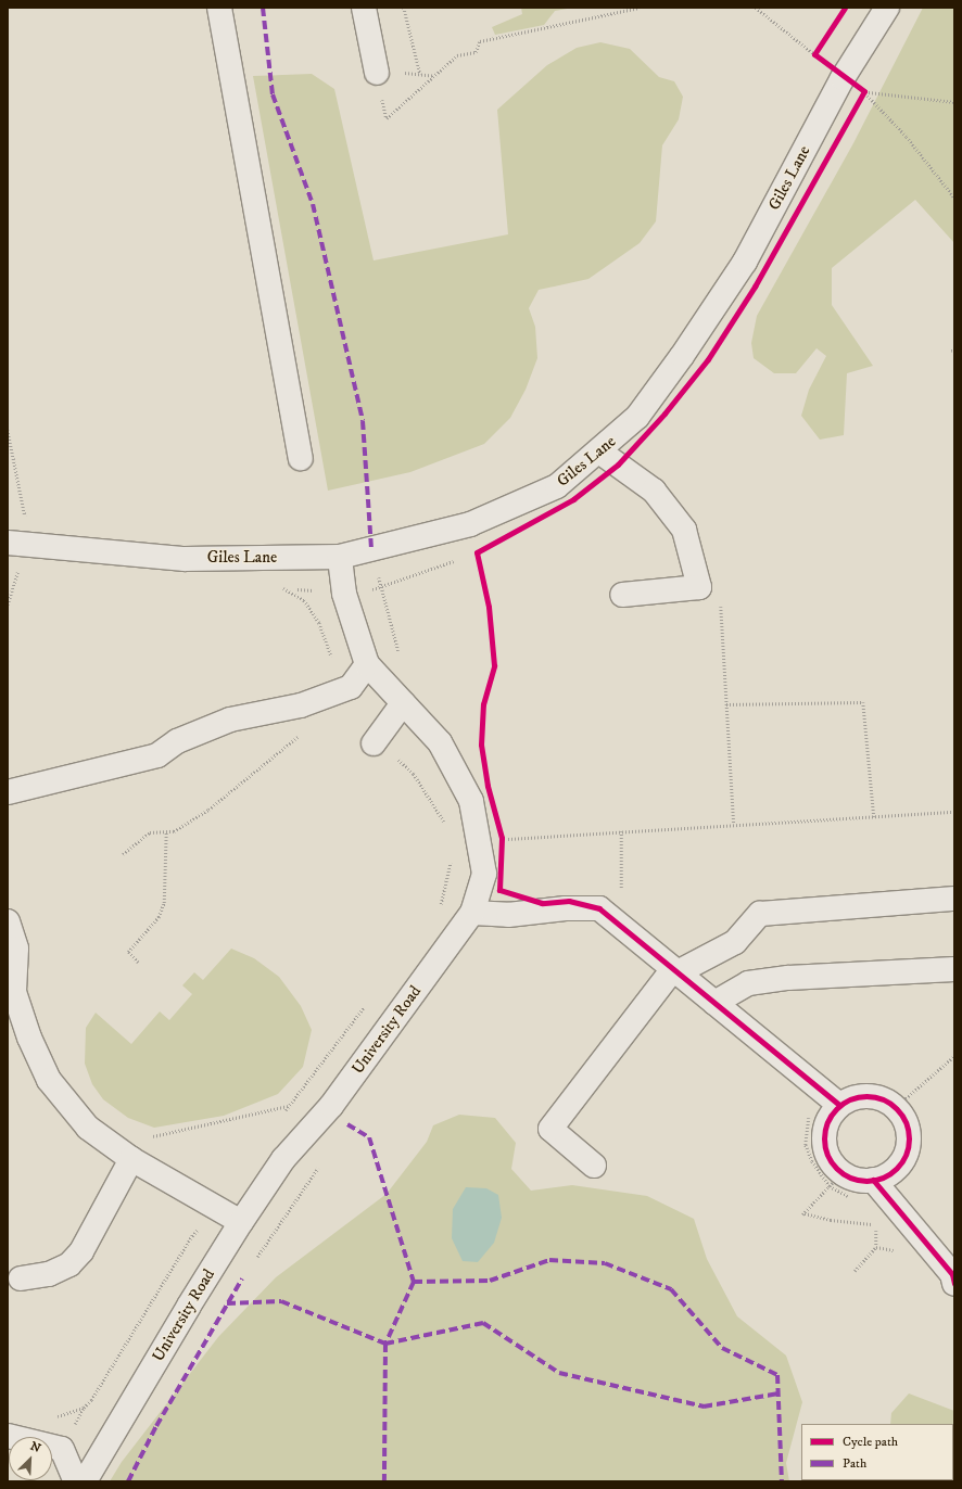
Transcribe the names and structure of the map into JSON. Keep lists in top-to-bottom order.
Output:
{
  "streets": {
    "street": ["Giles Lane", "University Road"]
  },
  "crossings": [
    ["Giles Lane", "University Road"]
  ],
  "legend": ["Cycle path", "Path"],
  "north": "top right"
}
